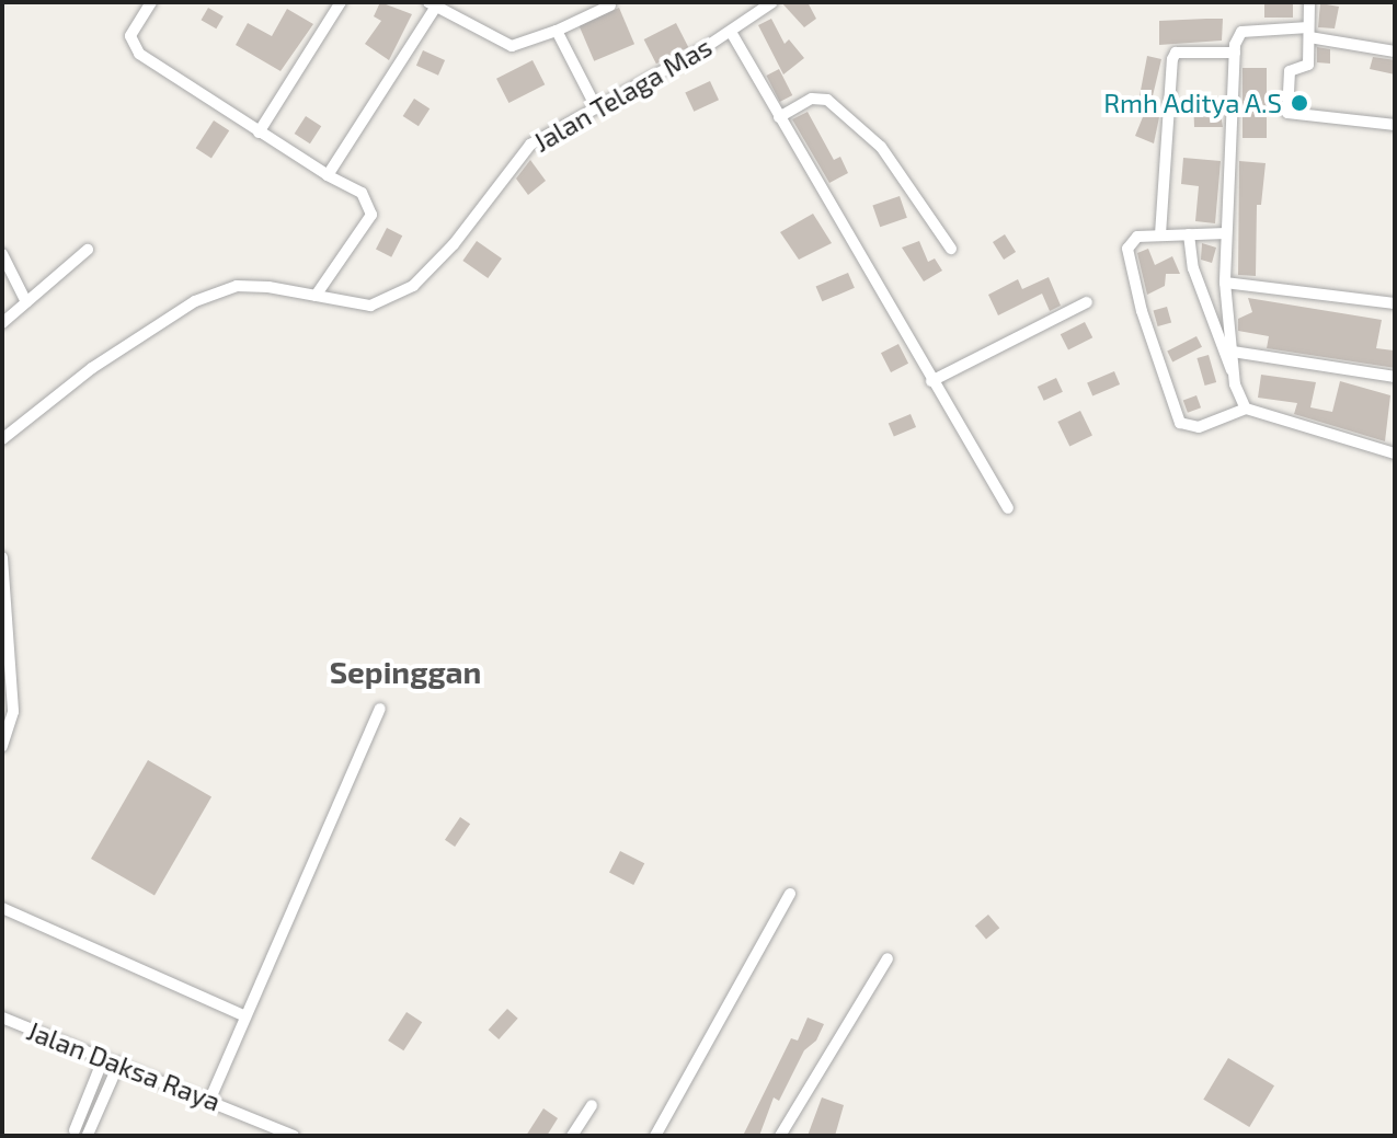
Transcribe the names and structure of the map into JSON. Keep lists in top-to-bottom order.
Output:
{
  "streets": {
    "street": ["Jalan Telaga Mas", "Jalan Daksa Raya"]
  },
  "districts": ["Sepinggan"],
  "places": ["Rmh Aditya A.S"]
}
